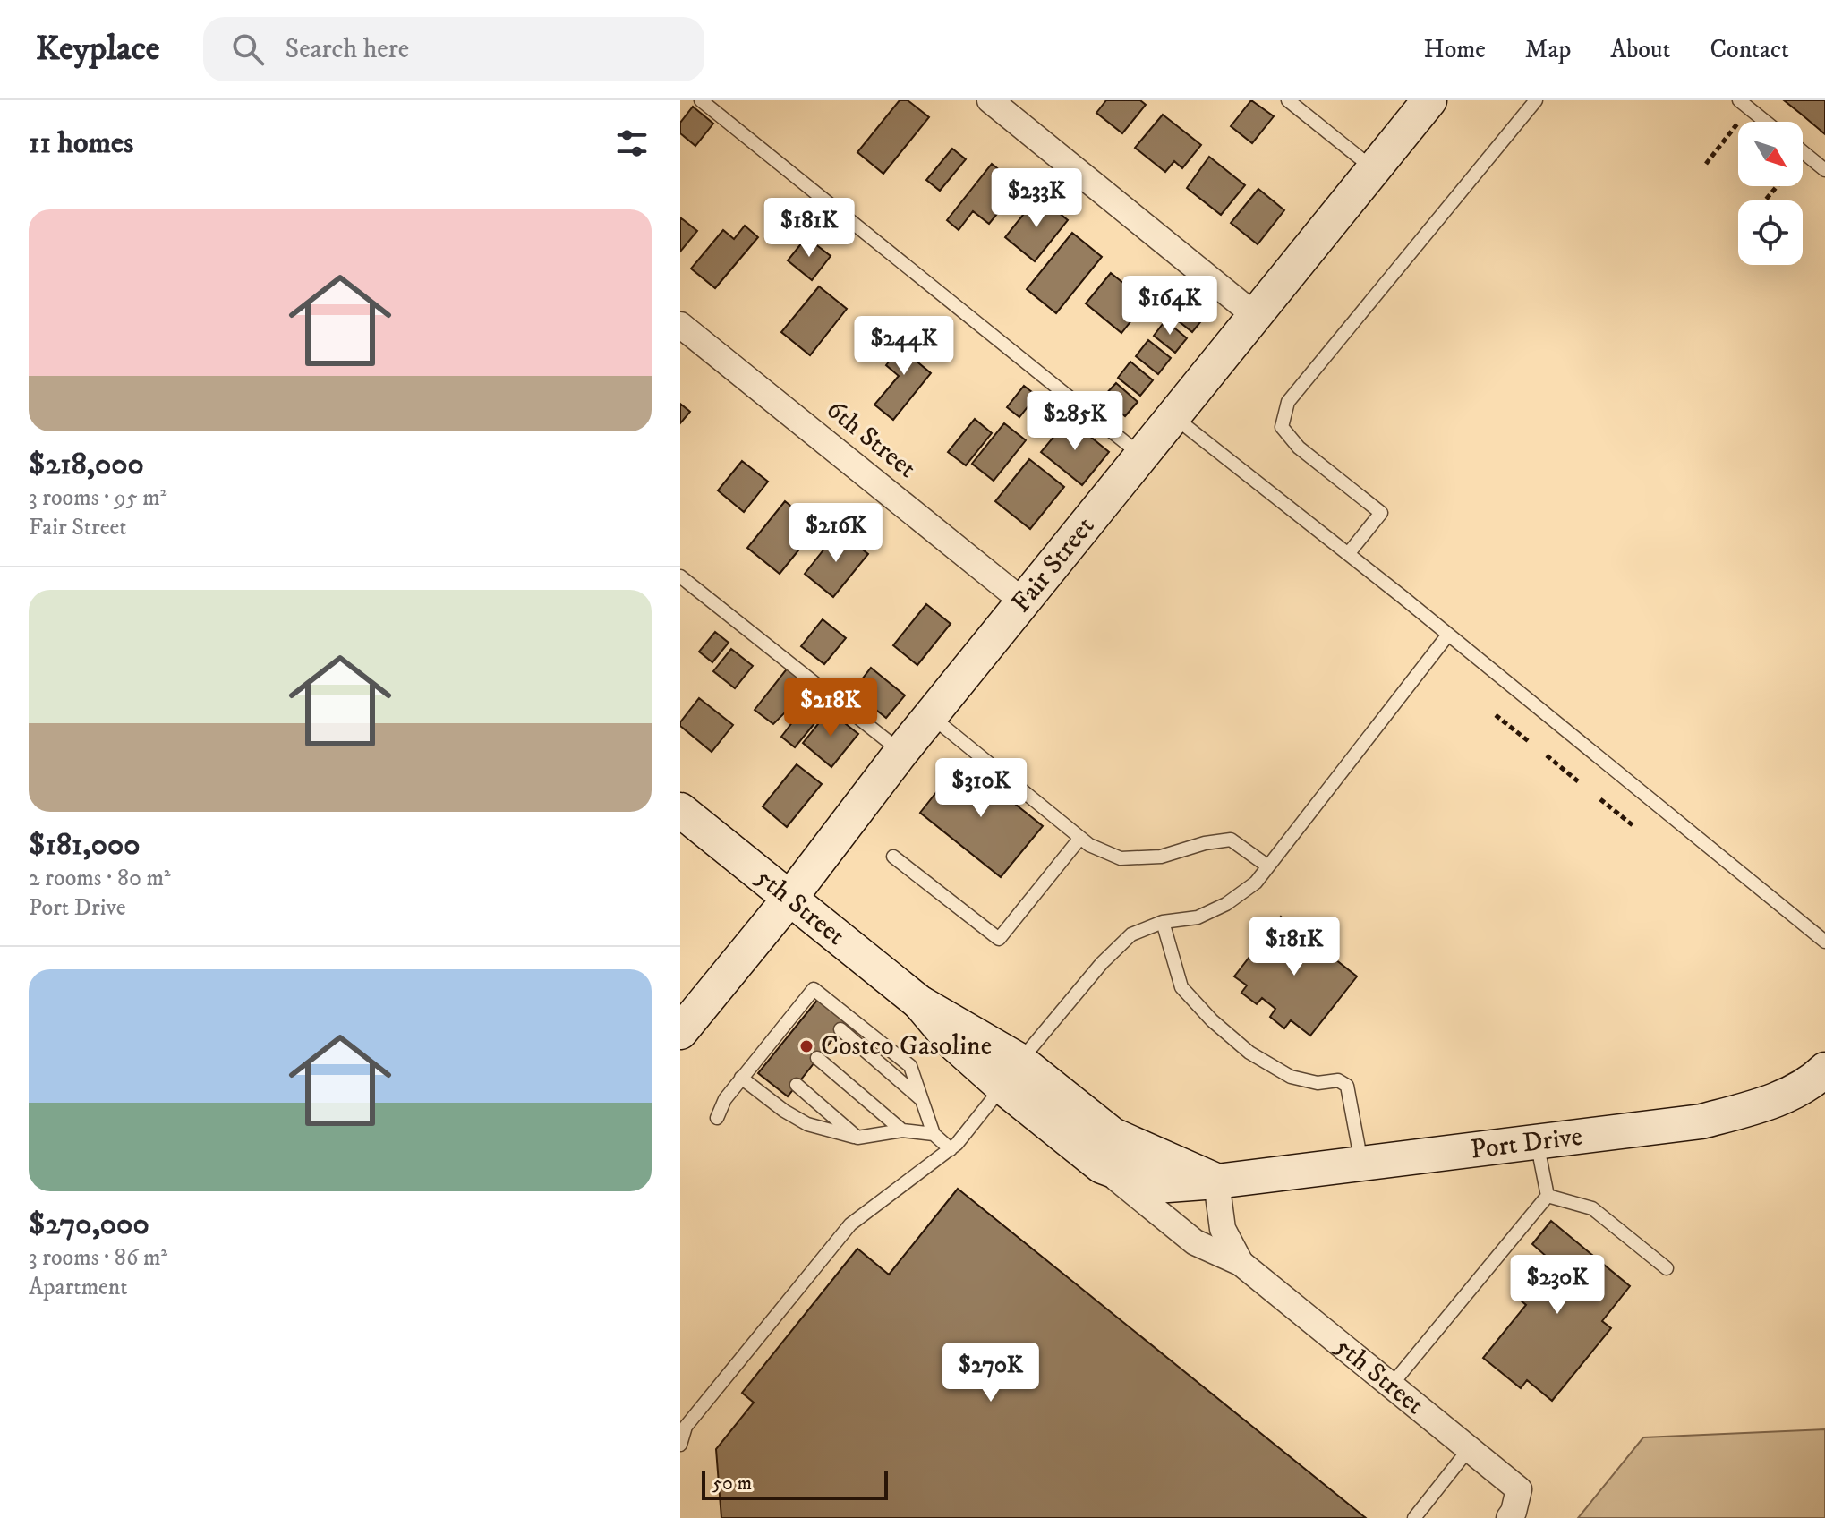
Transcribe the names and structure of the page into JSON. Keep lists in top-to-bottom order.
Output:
{
  "streets": {
    "street": [
      "6th Street",
      "Fair Street",
      "5th Street",
      "Port Drive"
    ]
  },
  "crossings": [
    ["6th Street", "Fair Street"],
    ["Fair Street", "5th Street"],
    ["5th Street", "Port Drive"]
  ],
  "places": ["Costco Gasoline"],
  "scale_bar": "50 m",
  "north": "bottom right",
  "page": {
    "header": "Keyplace",
    "search": "Search here",
    "nav": [
      "Home",
      "Map",
      "About",
      "Contact"
    ],
    "heading": "11 homes",
    "price": [
      "$233K",
      "$181K",
      "$164K",
      "$244K",
      "$285K",
      "$216K",
      "$218K",
      "$310K",
      "$181K",
      "$230K",
      "$270K"
    ],
    "list": [
      {
        "name": "$218,000",
        "note": "3 rooms · 95 m² · Fair Street"
      },
      {
        "name": "$181,000",
        "note": "2 rooms · 80 m² · Port Drive"
      },
      {
        "name": "$270,000",
        "note": "3 rooms · 86 m² · Apartment"
      }
    ],
    "scale": "50 m"
  }
}
